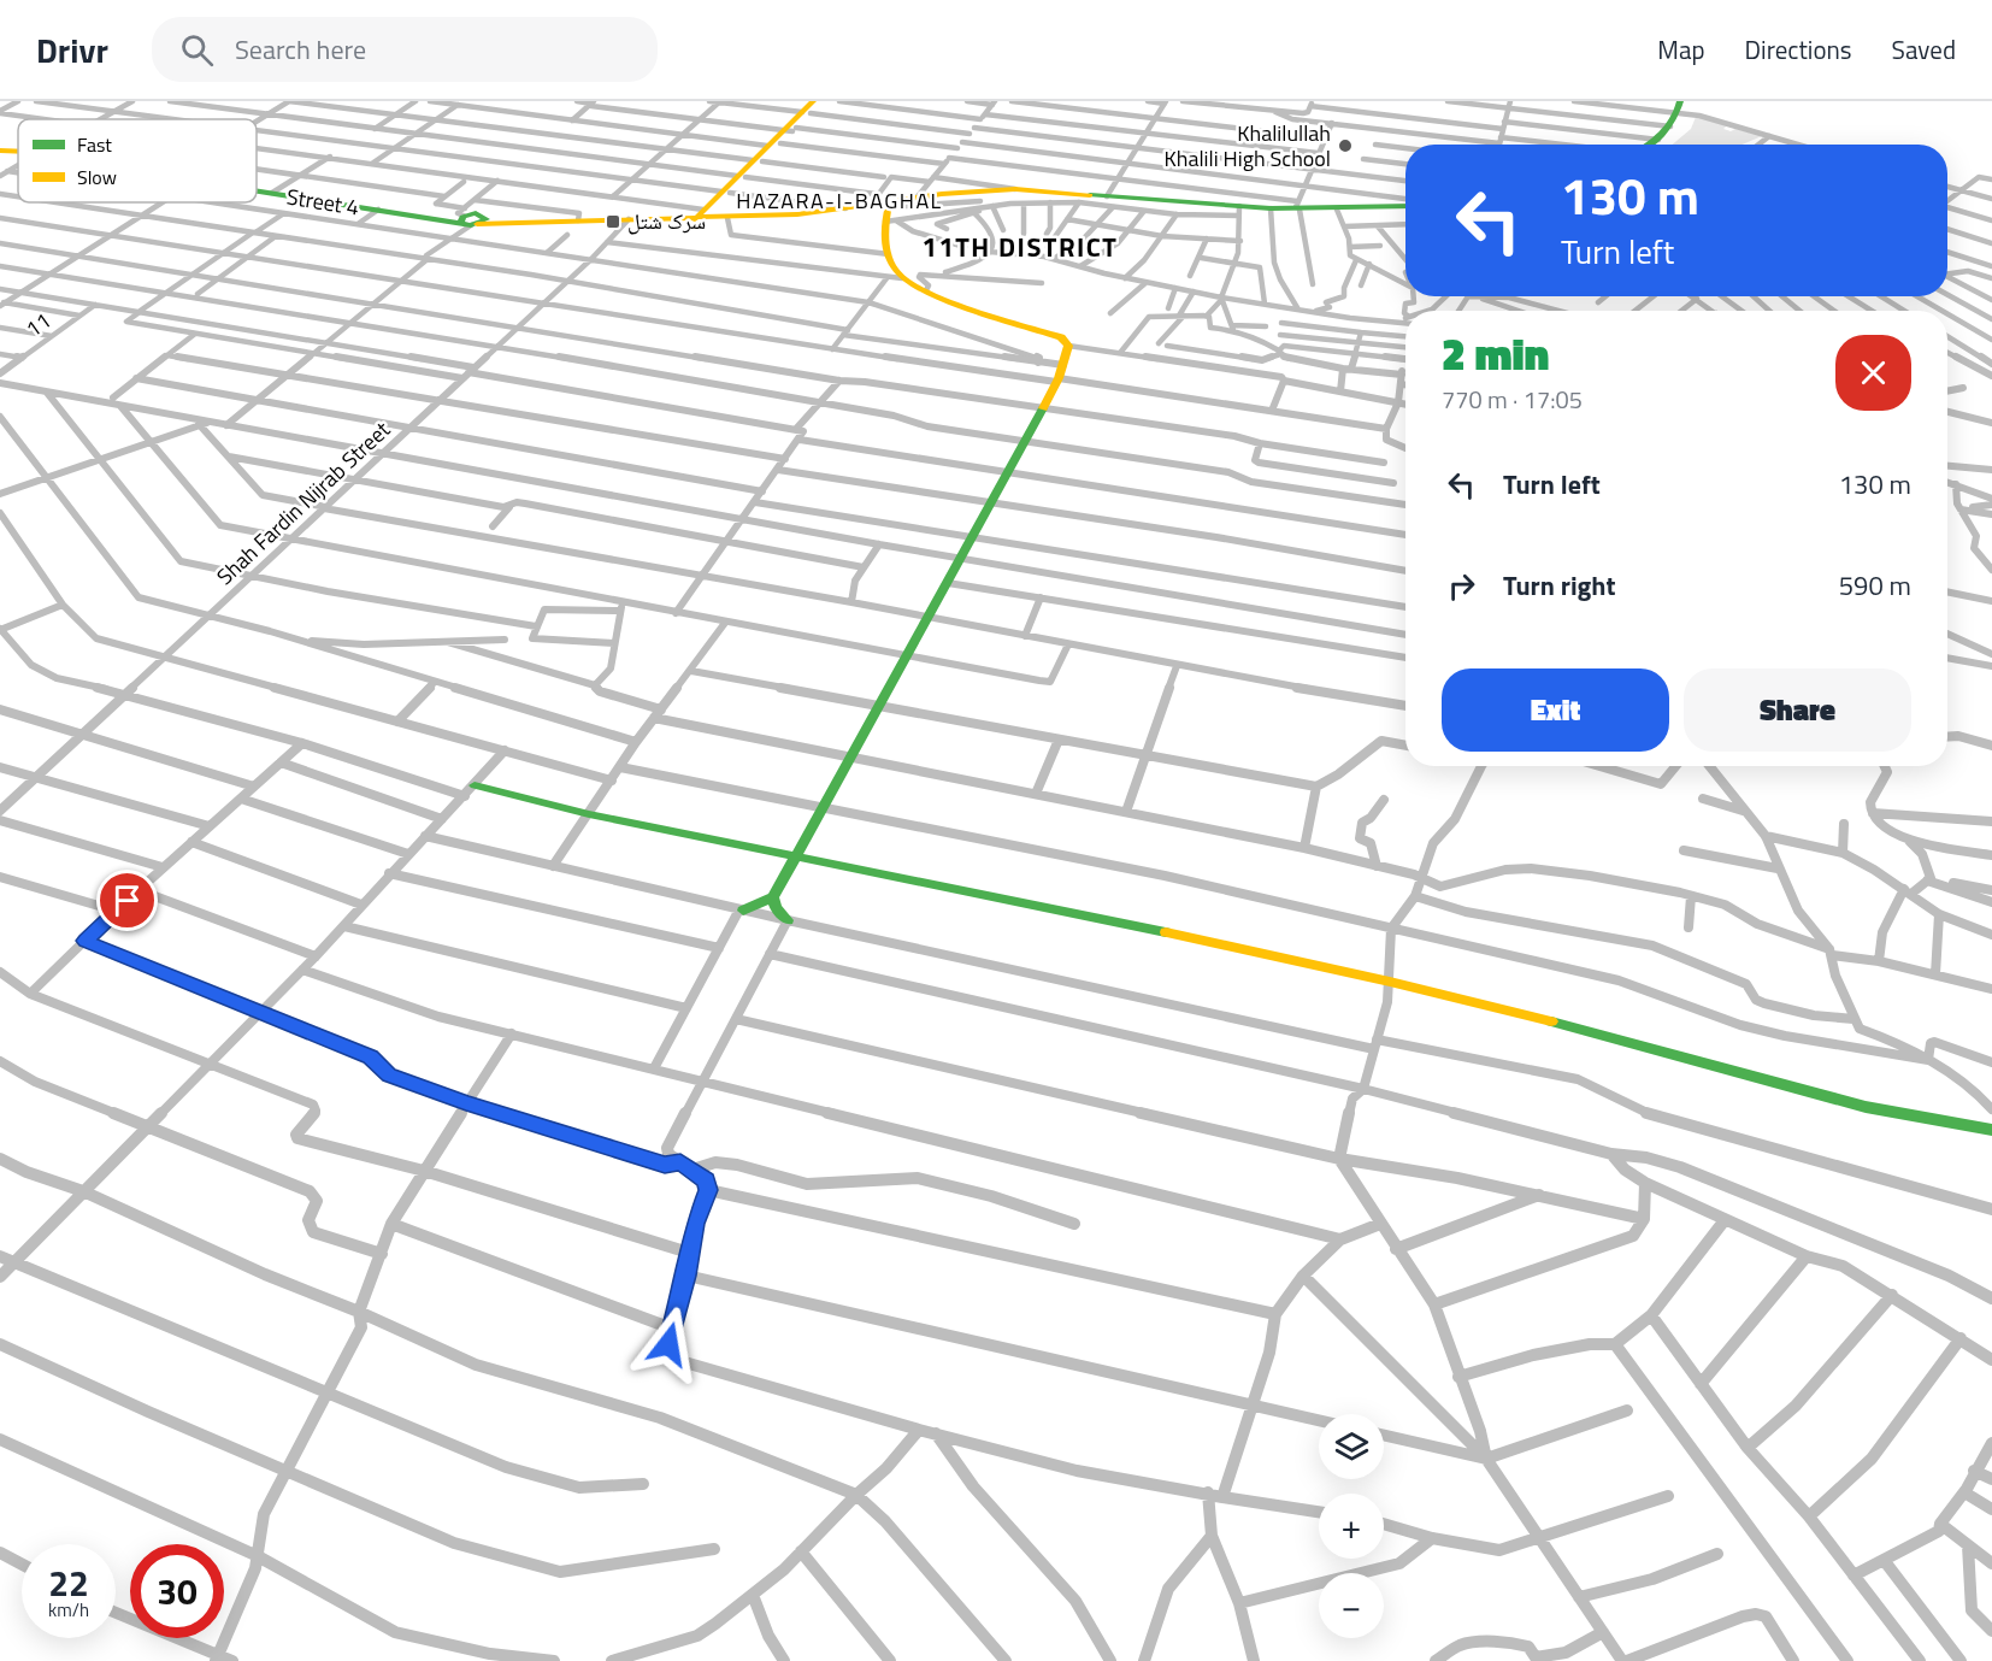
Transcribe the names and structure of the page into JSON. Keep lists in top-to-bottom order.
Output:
{
  "streets": {
    "street": ["Street 4", "11", "Shah Fardin Nijrab Street"]
  },
  "crossings": [
    ["Street 4", "Shah Fardin Nijrab Street"]
  ],
  "districts": ["HAZARA-I-BAGHAL", "11TH DISTRICT"],
  "places": {
    "other": ["Khalilullah Khalili High School"],
    "transit": ["سرک شتل"]
  },
  "legend": ["Fast", "Slow"],
  "page": {
    "header": "Drivr",
    "search": "Search here",
    "nav": ["Map", "Directions", "Saved"],
    "turn": ["130 m", "Turn left"],
    "heading": ["2 min", "770 m · 17:05"],
    "list": [
      {
        "name": "Turn left",
        "value": "130 m"
      },
      {
        "name": "Turn right",
        "value": "590 m"
      }
    ],
    "buttons": ["Exit", "Share"],
    "map_buttons": ["+", "−"],
    "speed": "22 km/h",
    "limit": "30"
  }
}
